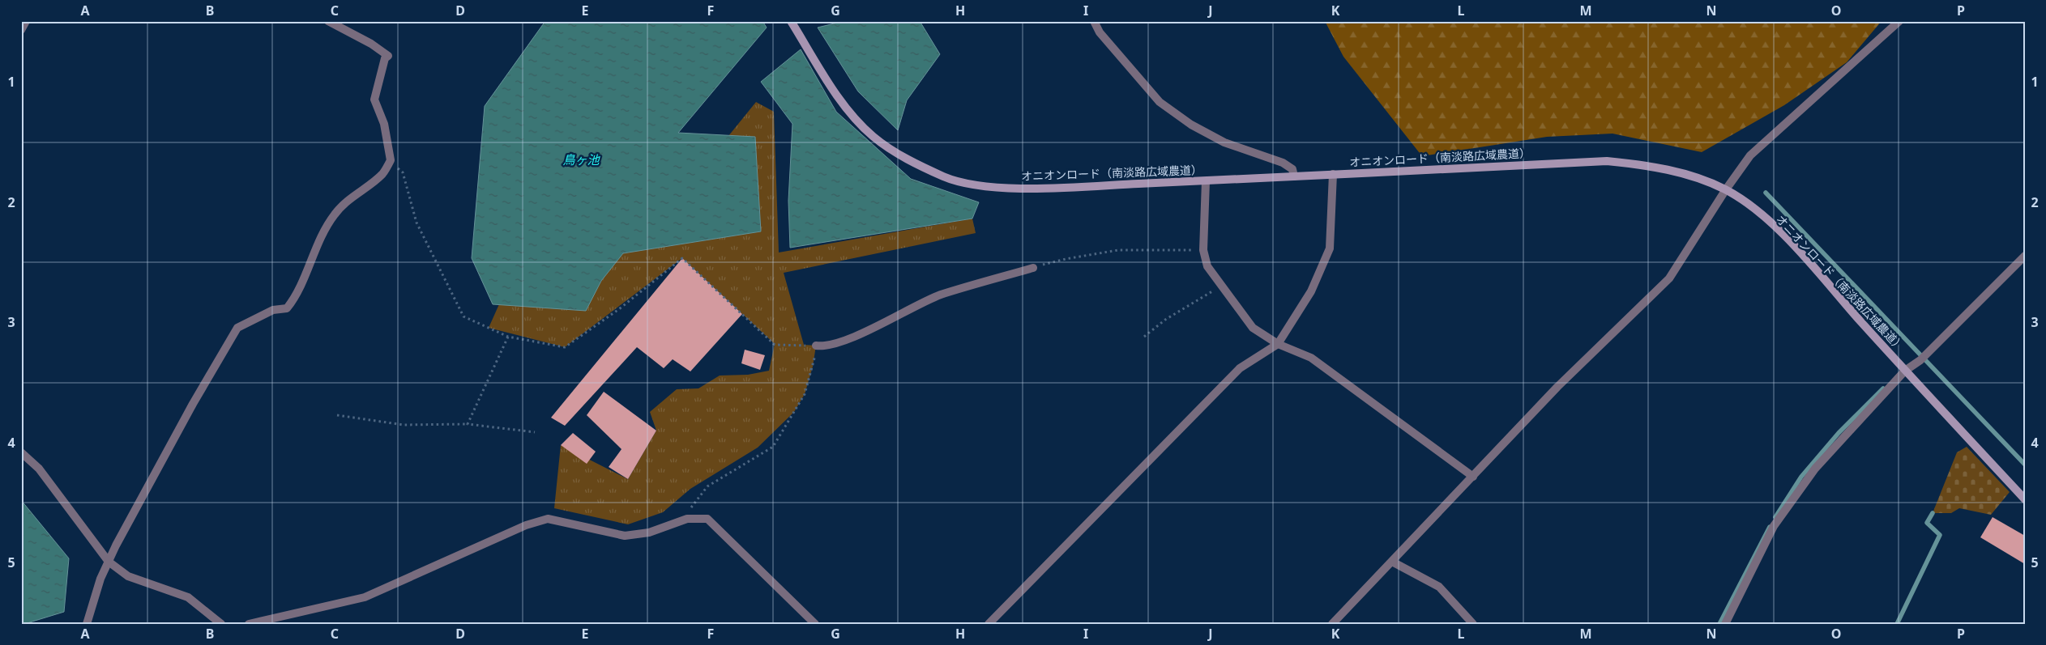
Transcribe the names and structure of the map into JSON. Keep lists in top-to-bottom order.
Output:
{
  "streets": {
    "street": ["オニオンロード（南淡路広域農道）"]
  },
  "water": ["鳥ヶ池"],
  "grid": {
    "columns": [
      "A",
      "B",
      "C",
      "D",
      "E",
      "F",
      "G",
      "H",
      "I",
      "J",
      "K",
      "L",
      "M",
      "N",
      "O",
      "P"
    ],
    "rows": [
      "1",
      "2",
      "3",
      "4",
      "5"
    ]
  }
}
